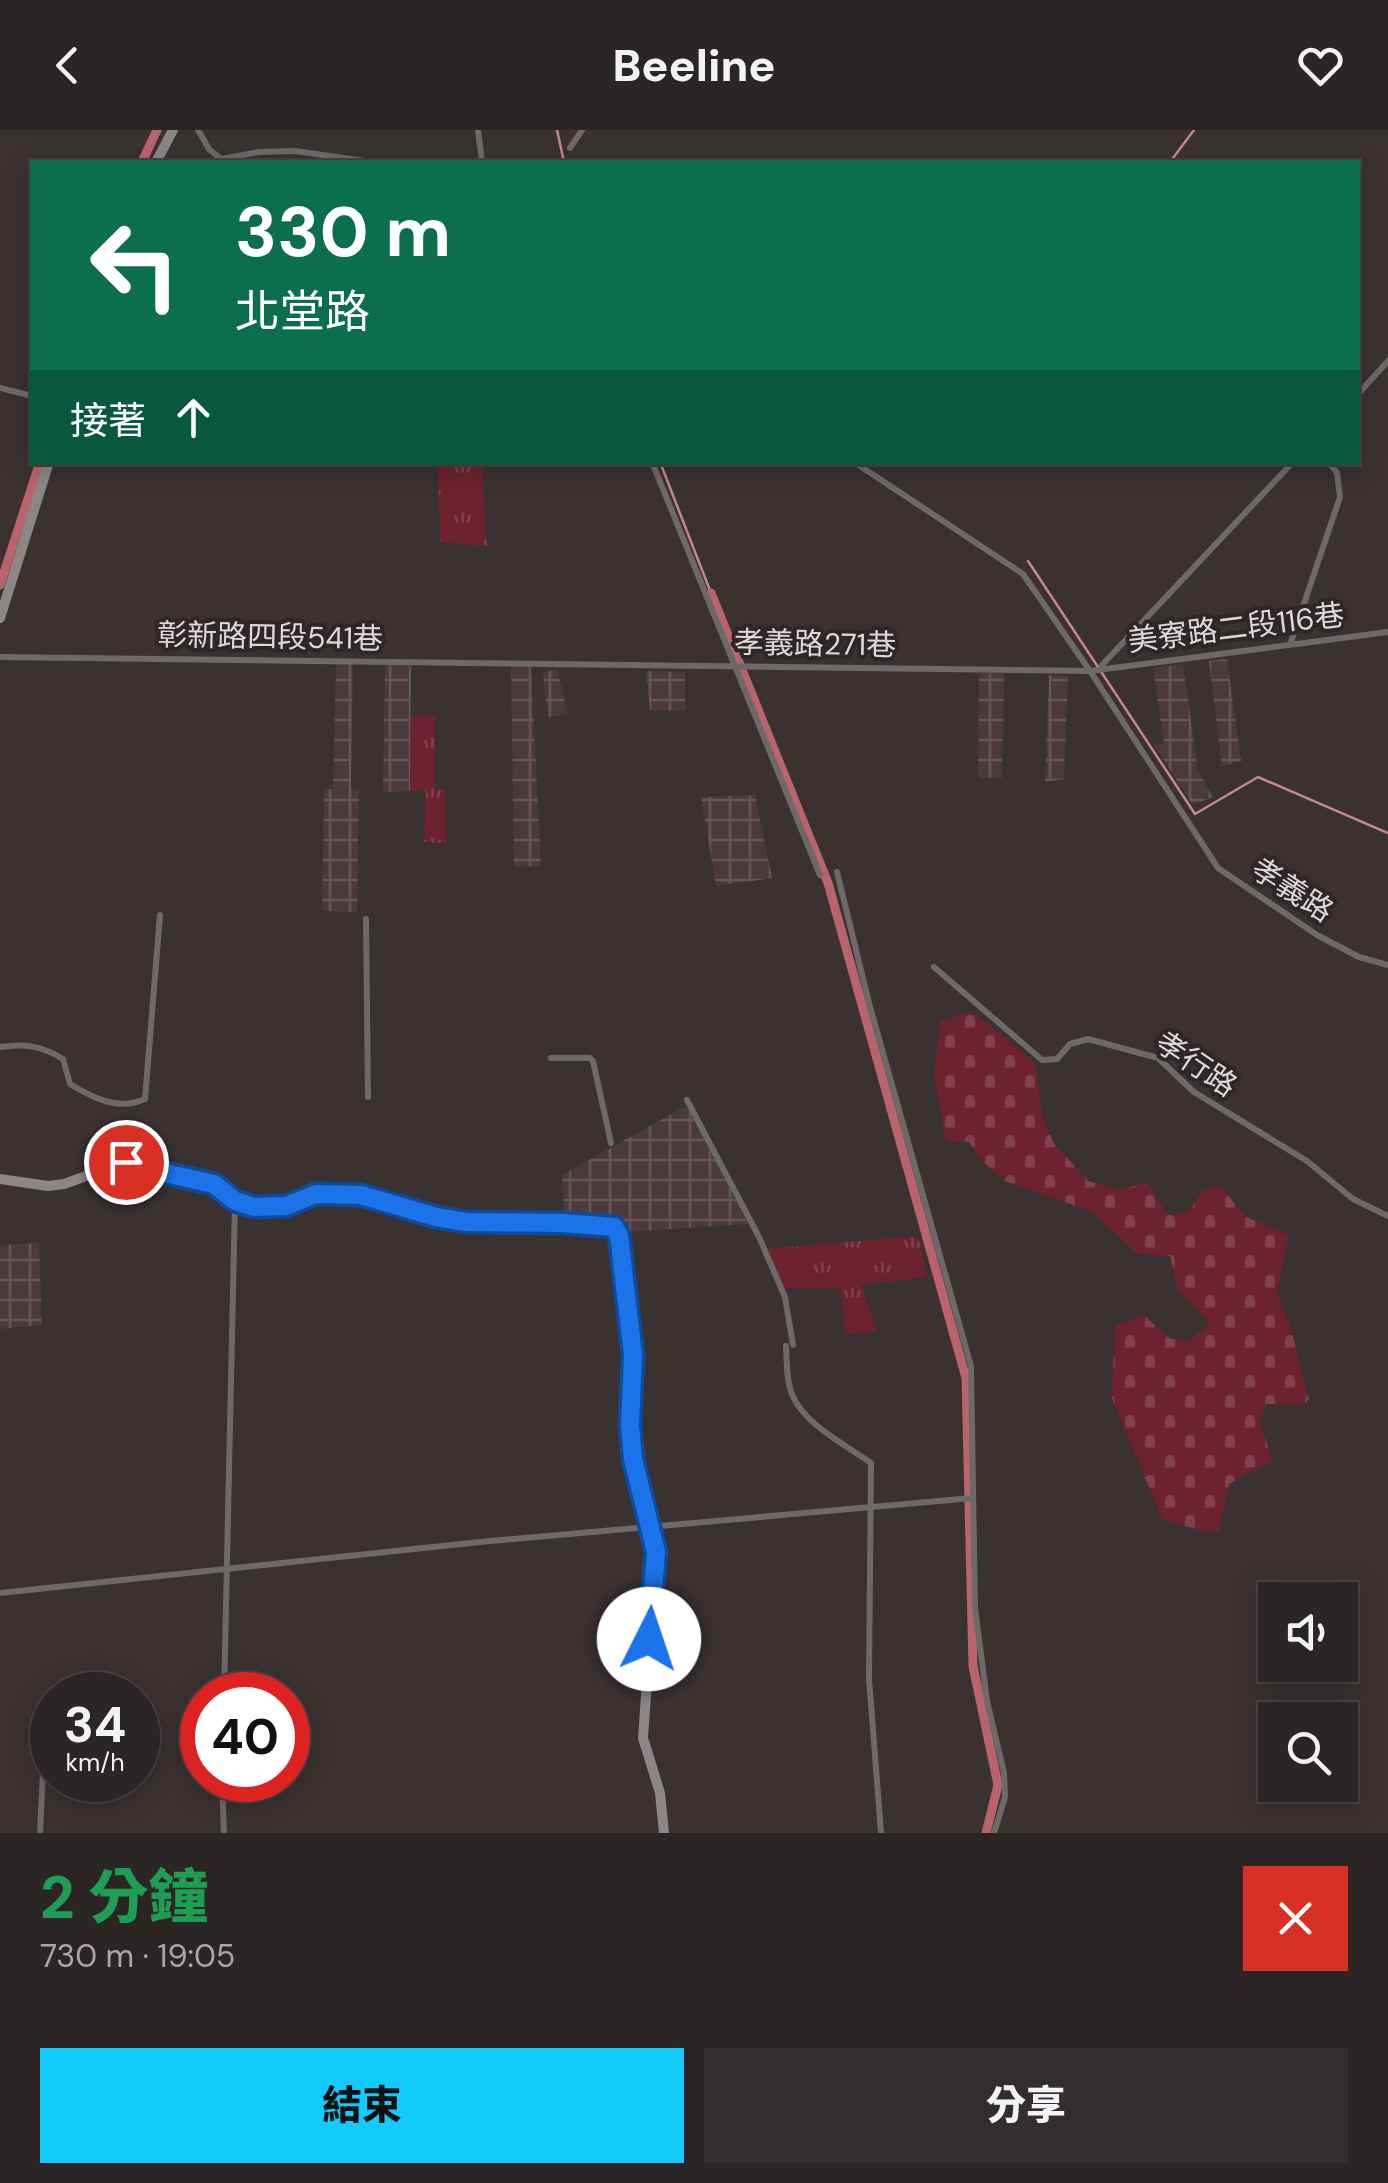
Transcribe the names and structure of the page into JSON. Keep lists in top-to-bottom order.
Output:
{
  "streets": {
    "street": [
      "美寮路二段116巷",
      "彰新路四段541巷",
      "孝義路271巷",
      "孝義路",
      "孝行路"
    ]
  },
  "crossings": [
    ["美寮路二段116巷", "孝義路271巷"],
    ["美寮路二段116巷", "孝義路"],
    ["彰新路四段541巷", "孝義路271巷"],
    ["孝義路271巷", "孝義路"]
  ],
  "page": {
    "header": "Beeline",
    "turn": ["330 m", "北堂路"],
    "then": "接著",
    "speed": "34 km/h",
    "limit": "40",
    "heading": ["2 分鐘", "730 m · 19:05"],
    "buttons": ["結束", "分享"]
  }
}
